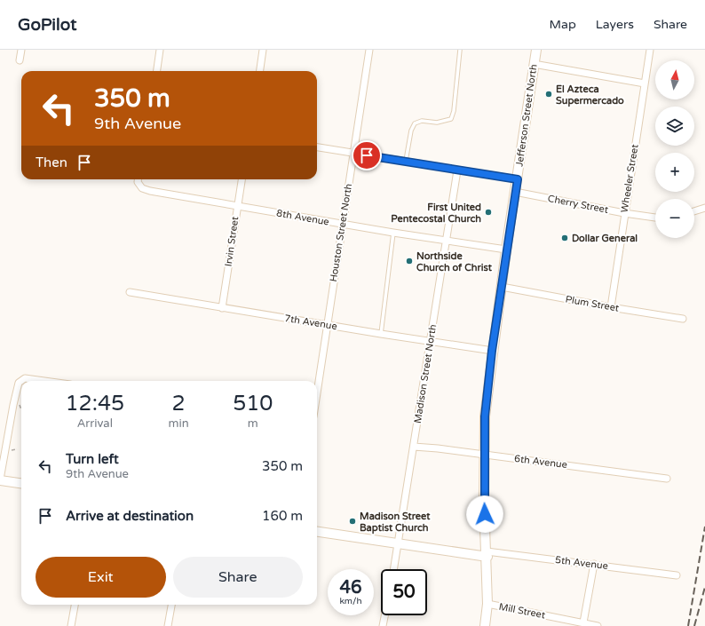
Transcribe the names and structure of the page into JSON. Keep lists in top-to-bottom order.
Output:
{
  "streets": {
    "main road": ["Jefferson Street North", "5th Avenue"],
    "street": [
      "Wheeler Street",
      "Cherry Street",
      "8th Avenue",
      "Houston Street North",
      "Irvin Street",
      "Plum Street",
      "7th Avenue",
      "Madison Street North",
      "6th Avenue",
      "Mill Street"
    ]
  },
  "crossings": [
    ["Jefferson Street North", "Cherry Street"],
    ["Jefferson Street North", "8th Avenue"],
    ["Jefferson Street North", "Plum Street"],
    ["Jefferson Street North", "7th Avenue"],
    ["Jefferson Street North", "6th Avenue"],
    ["Jefferson Street North", "5th Avenue"],
    ["Jefferson Street North", "Mill Street"],
    ["Wheeler Street", "Cherry Street"],
    ["Wheeler Street", "Plum Street"],
    ["8th Avenue", "Houston Street North"],
    ["8th Avenue", "Irvin Street"],
    ["8th Avenue", "Madison Street North"],
    ["Houston Street North", "7th Avenue"],
    ["Irvin Street", "7th Avenue"],
    ["7th Avenue", "Madison Street North"],
    ["Madison Street North", "6th Avenue"],
    ["Madison Street North", "5th Avenue"]
  ],
  "places": [
    "El Azteca Supermercado",
    "First United Pentecostal Church",
    "Dollar General",
    "Northside Church of Christ",
    "Madison Street Baptist Church"
  ],
  "north": "top",
  "page": {
    "header": "GoPilot",
    "nav": ["Map", "Layers", "Share"],
    "map_buttons": ["+", "−"],
    "turn": ["350 m", "9th Avenue"],
    "then": "Then",
    "eta": [
      "12:45",
      "Arrival",
      "2",
      "min",
      "510",
      "m"
    ],
    "list": [
      {
        "name": "Turn left",
        "note": "9th Avenue",
        "value": "350 m"
      },
      {
        "name": "Arrive at destination",
        "value": "160 m"
      }
    ],
    "buttons": ["Exit", "Share"],
    "speed": "46 km/h",
    "limit": "50"
  }
}
